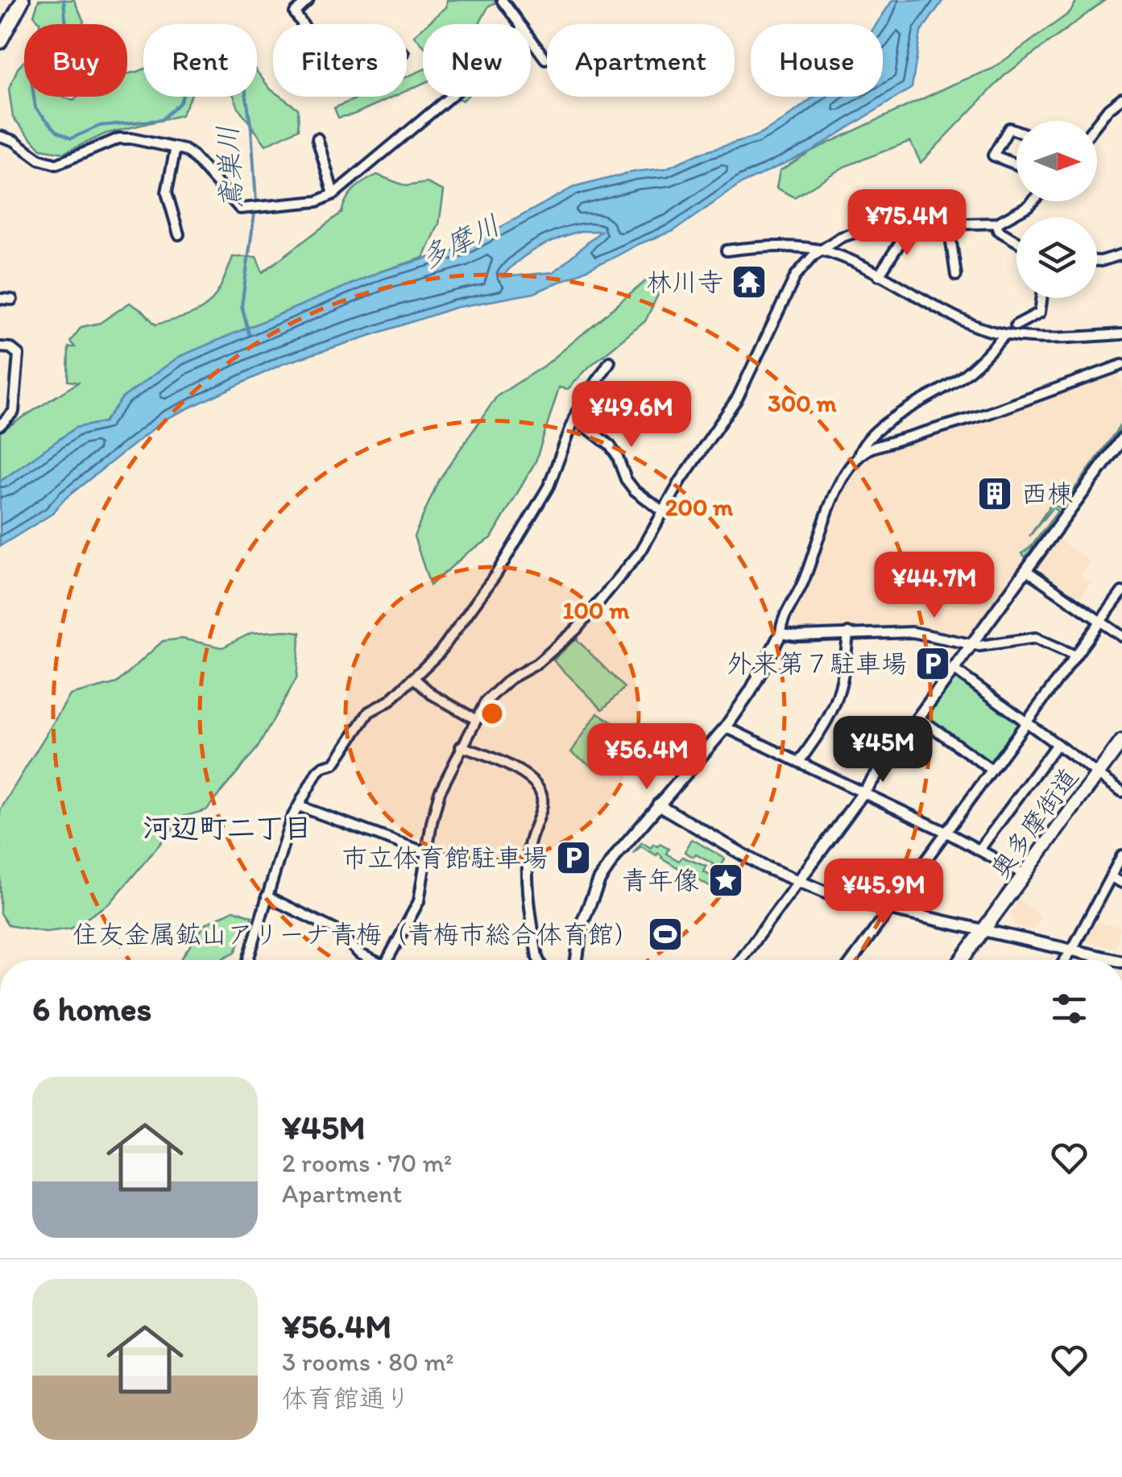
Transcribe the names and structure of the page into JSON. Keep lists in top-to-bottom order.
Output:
{
  "streets": {
    "main road": ["奥多摩街道"]
  },
  "districts": ["河辺町二丁目"],
  "water": ["鳶巣川", "多摩川"],
  "places": {
    "temple": ["林川寺"],
    "building": ["西棟"],
    "parking": ["外来第７駐車場", "市立体育館駐車場"],
    "place": ["青年像"],
    "sports": ["住友金属鉱山アリーナ青梅（青梅市総合体育館）"]
  },
  "north": "right",
  "page": {
    "chip": [
      "Buy",
      "Rent",
      "Filters",
      "New",
      "Apartment",
      "House"
    ],
    "price": [
      "¥75.4M",
      "¥49.6M",
      "¥44.7M",
      "¥45M",
      "¥56.4M",
      "¥45.9M"
    ],
    "heading": "6 homes",
    "list": [
      {
        "name": "¥45M",
        "note": "2 rooms · 70 m² · Apartment"
      },
      {
        "name": "¥56.4M",
        "note": "3 rooms · 80 m² · 体育館通り"
      }
    ]
  },
  "rings": ["300 m", "200 m", "100 m"]
}
